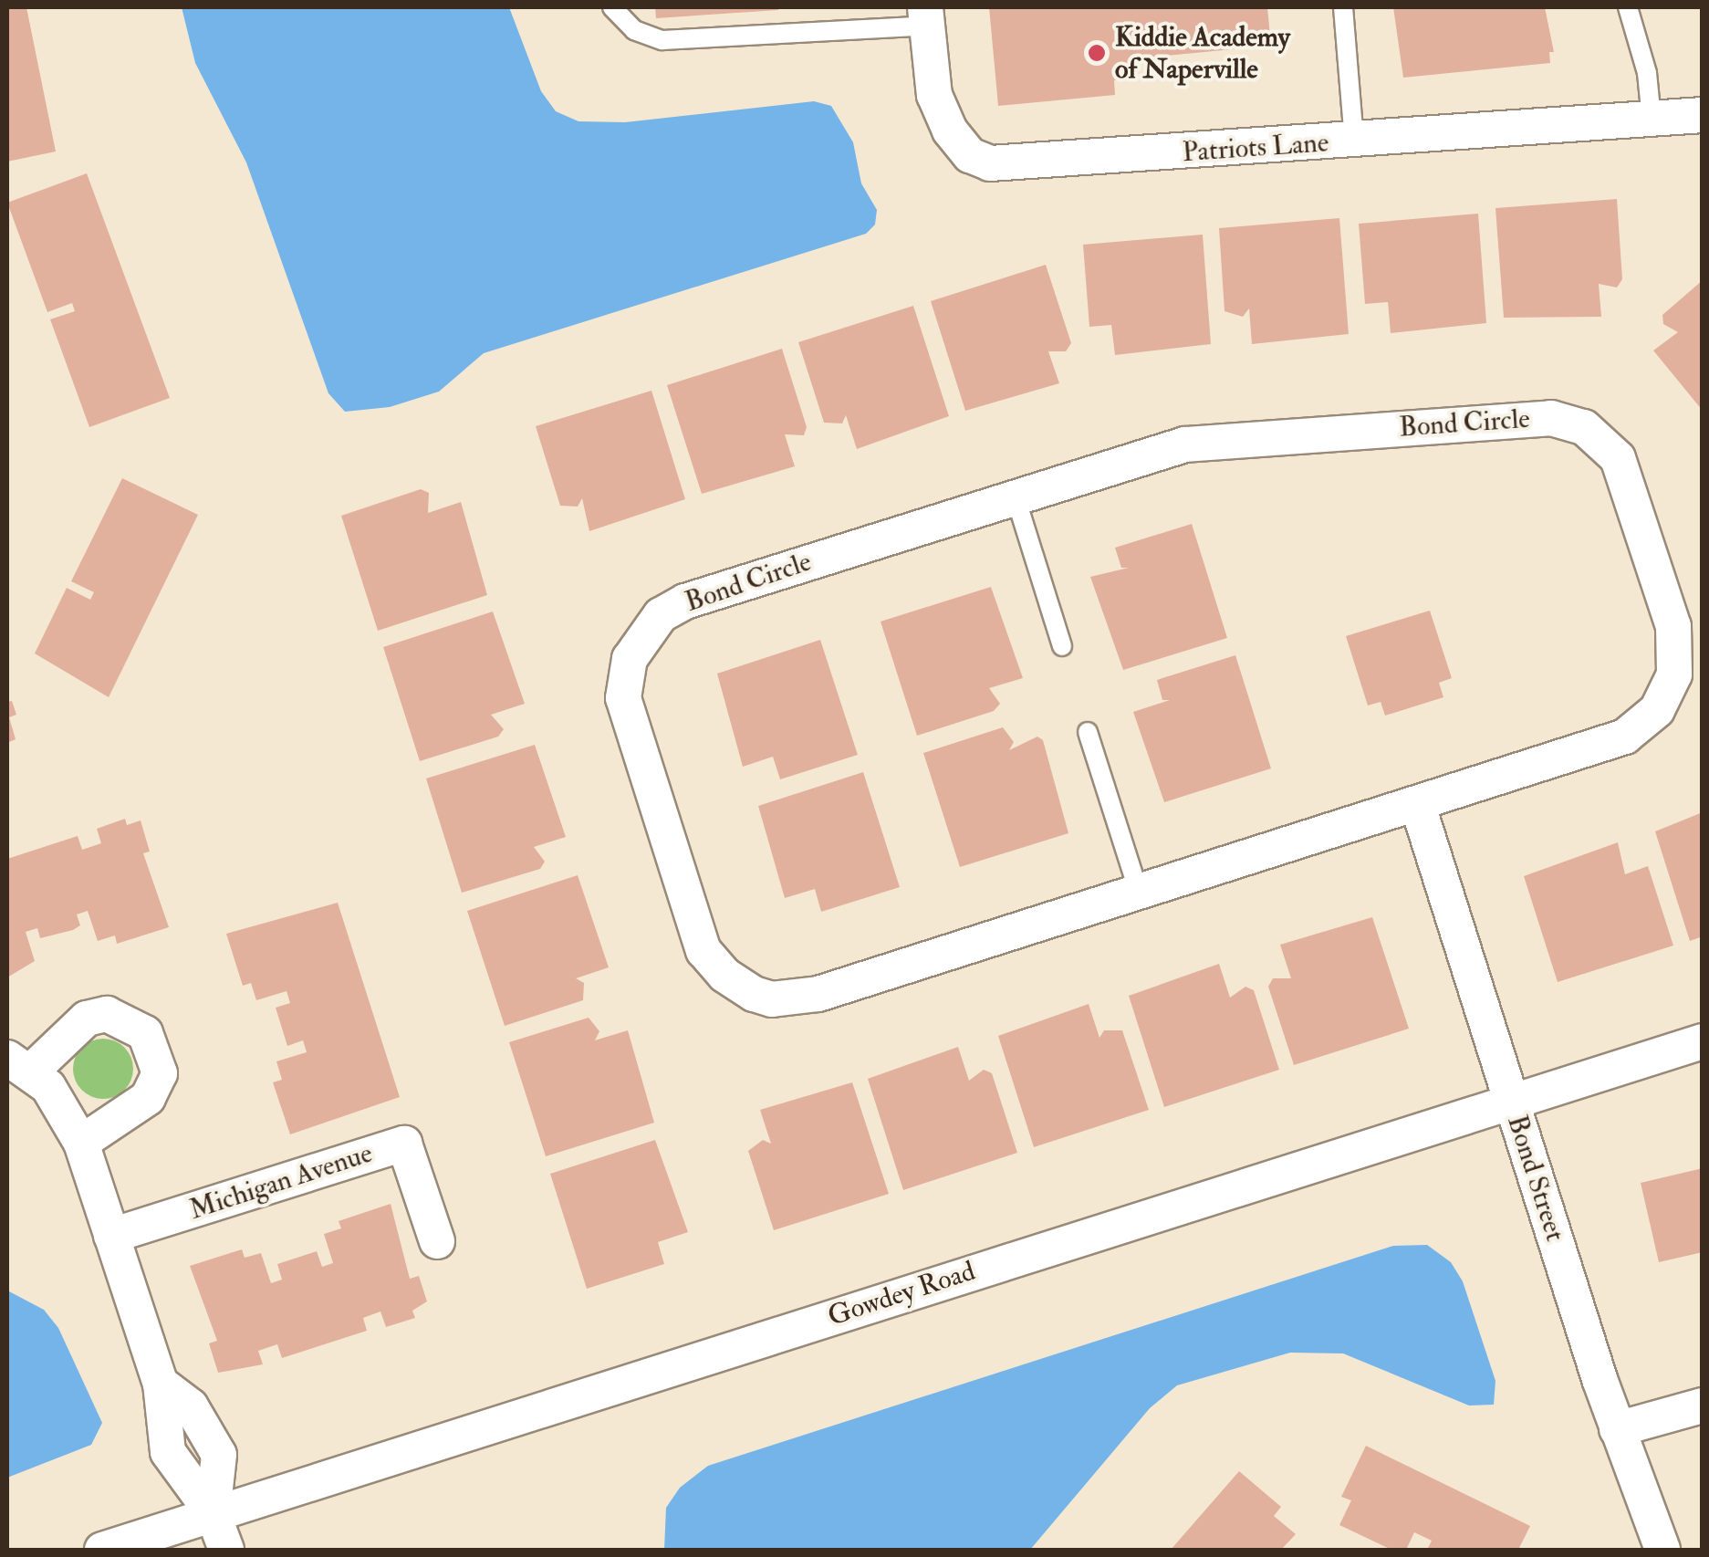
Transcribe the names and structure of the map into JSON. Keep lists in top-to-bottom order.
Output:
{
  "streets": {
    "street": [
      "Patriots Lane",
      "Bond Circle",
      "Bond Street",
      "Michigan Avenue",
      "Gowdey Road"
    ]
  },
  "crossings": [
    ["Bond Circle", "Bond Street"],
    ["Bond Street", "Gowdey Road"]
  ],
  "places": ["Kiddie Academy of Naperville"]
}
